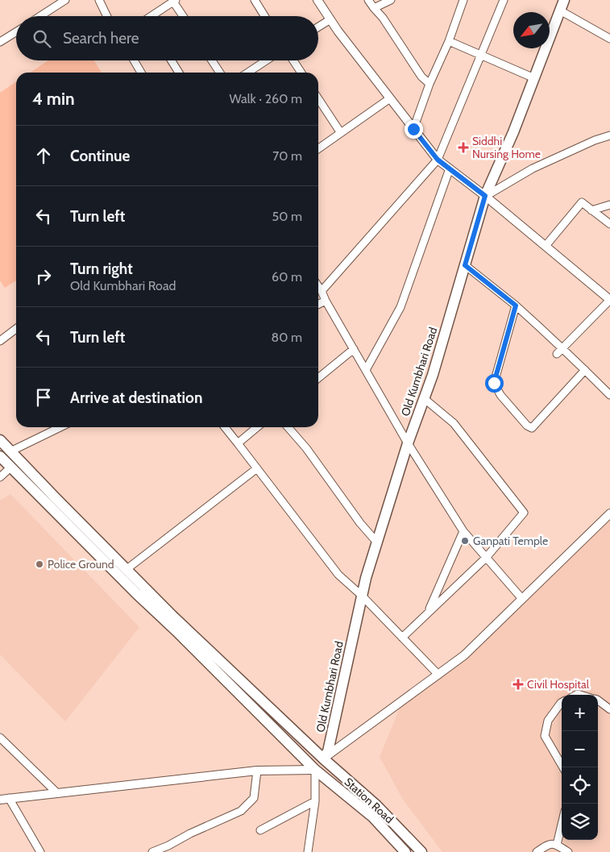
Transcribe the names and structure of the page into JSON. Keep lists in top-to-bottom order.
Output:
{
  "streets": {
    "main road": ["Old Kumbhari Road", "Station Road"]
  },
  "places": {
    "health": ["Siddhi Nursing Home", "Civil Hospital"],
    "other": ["Ganpati Temple", "Police Ground"]
  },
  "north": "bottom left",
  "page": {
    "search": "Search here",
    "heading": ["4 min", "Walk · 260 m"],
    "list": [
      ["Continue", "70 m"],
      ["Turn left", "50 m"],
      ["Turn right", "Old Kumbhari Road", "60 m"],
      ["Turn left", "80 m"],
      "Arrive at destination"
    ],
    "map_buttons": ["+", "−"]
  }
}
